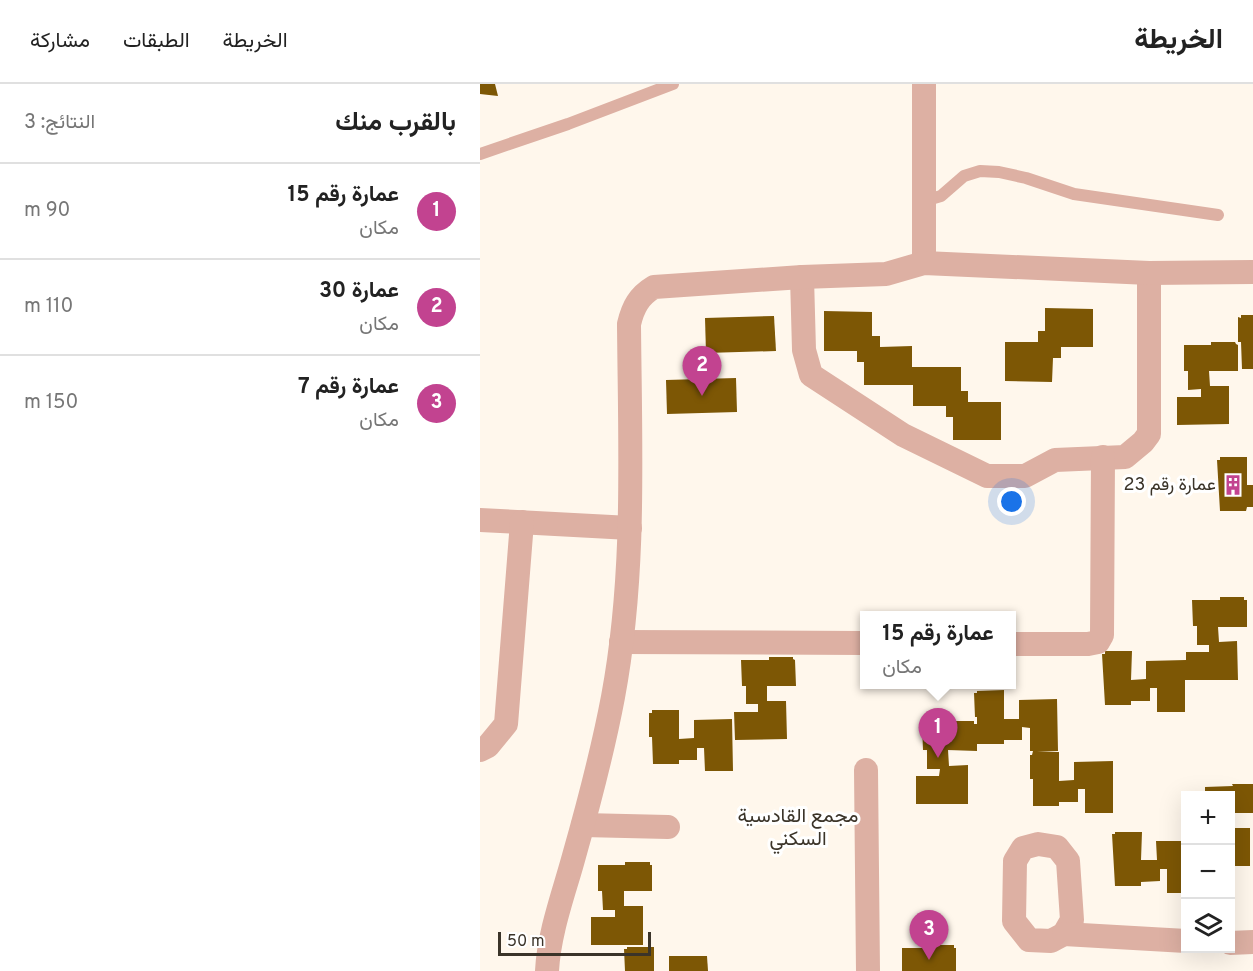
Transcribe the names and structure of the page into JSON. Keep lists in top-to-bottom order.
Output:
{
  "districts": ["مجمع القادسية السكني"],
  "places": {
    "building": ["عمارة رقم 23"]
  },
  "scale_bar": "50 m",
  "page": {
    "header": "الخريطة",
    "nav": ["الخريطة", "الطبقات", "مشاركة"],
    "heading": ["بالقرب منك", "النتائج: 3"],
    "list": [
      {
        "mark": "1",
        "name": "عمارة رقم 15",
        "note": "مكان",
        "value": "90 m"
      },
      {
        "mark": "2",
        "name": "عمارة 30",
        "note": "مكان",
        "value": "110 m"
      },
      {
        "mark": "3",
        "name": "عمارة رقم 7",
        "note": "مكان",
        "value": "150 m"
      }
    ],
    "pins": ["2", "1", "3"],
    "popup": ["عمارة رقم 15", "مكان"],
    "map_buttons": ["+", "−"],
    "scale": "50 m"
  }
}
